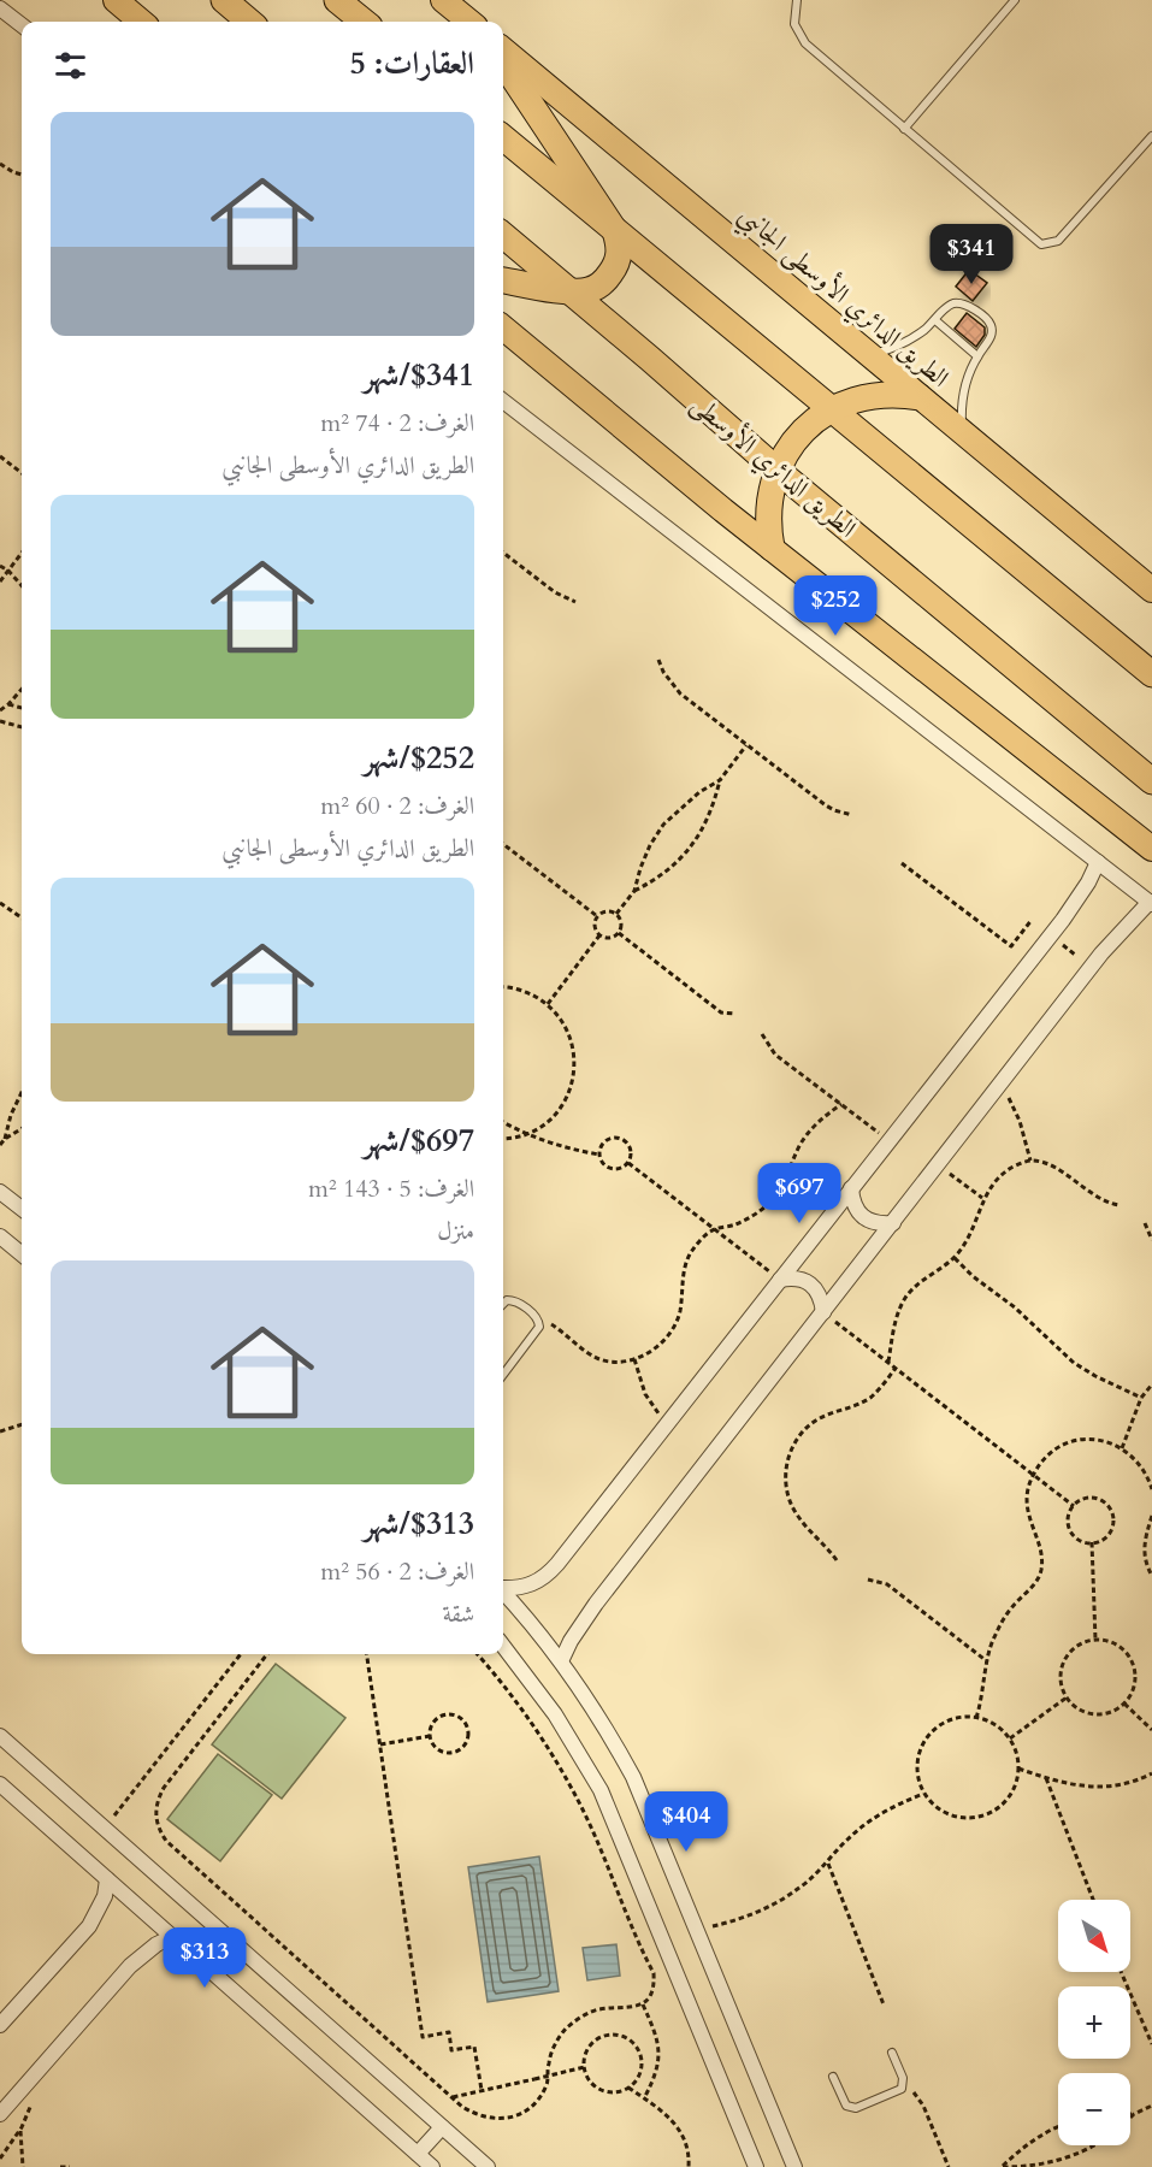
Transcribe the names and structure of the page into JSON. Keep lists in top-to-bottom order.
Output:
{
  "streets": {
    "highway": ["الطريق الدائري الأوسطى الجانبي", "الطريق الدائري الأوسطى"]
  },
  "north": "bottom right",
  "page": {
    "heading": "العقارات: 5",
    "list": [
      {
        "name": "$341/شهر",
        "note": "الغرف: 2 · 74 m² · الطريق الدائري الأوسطى الجانبي"
      },
      {
        "name": "$252/شهر",
        "note": "الغرف: 2 · 60 m² · الطريق الدائري الأوسطى الجانبي"
      },
      {
        "name": "$697/شهر",
        "note": "الغرف: 5 · 143 m² · منزل"
      },
      {
        "name": "$313/شهر",
        "note": "الغرف: 2 · 56 m² · شقة"
      }
    ],
    "price": [
      "$341",
      "$252",
      "$697",
      "$404",
      "$313"
    ],
    "map_buttons": ["+", "−"]
  }
}
